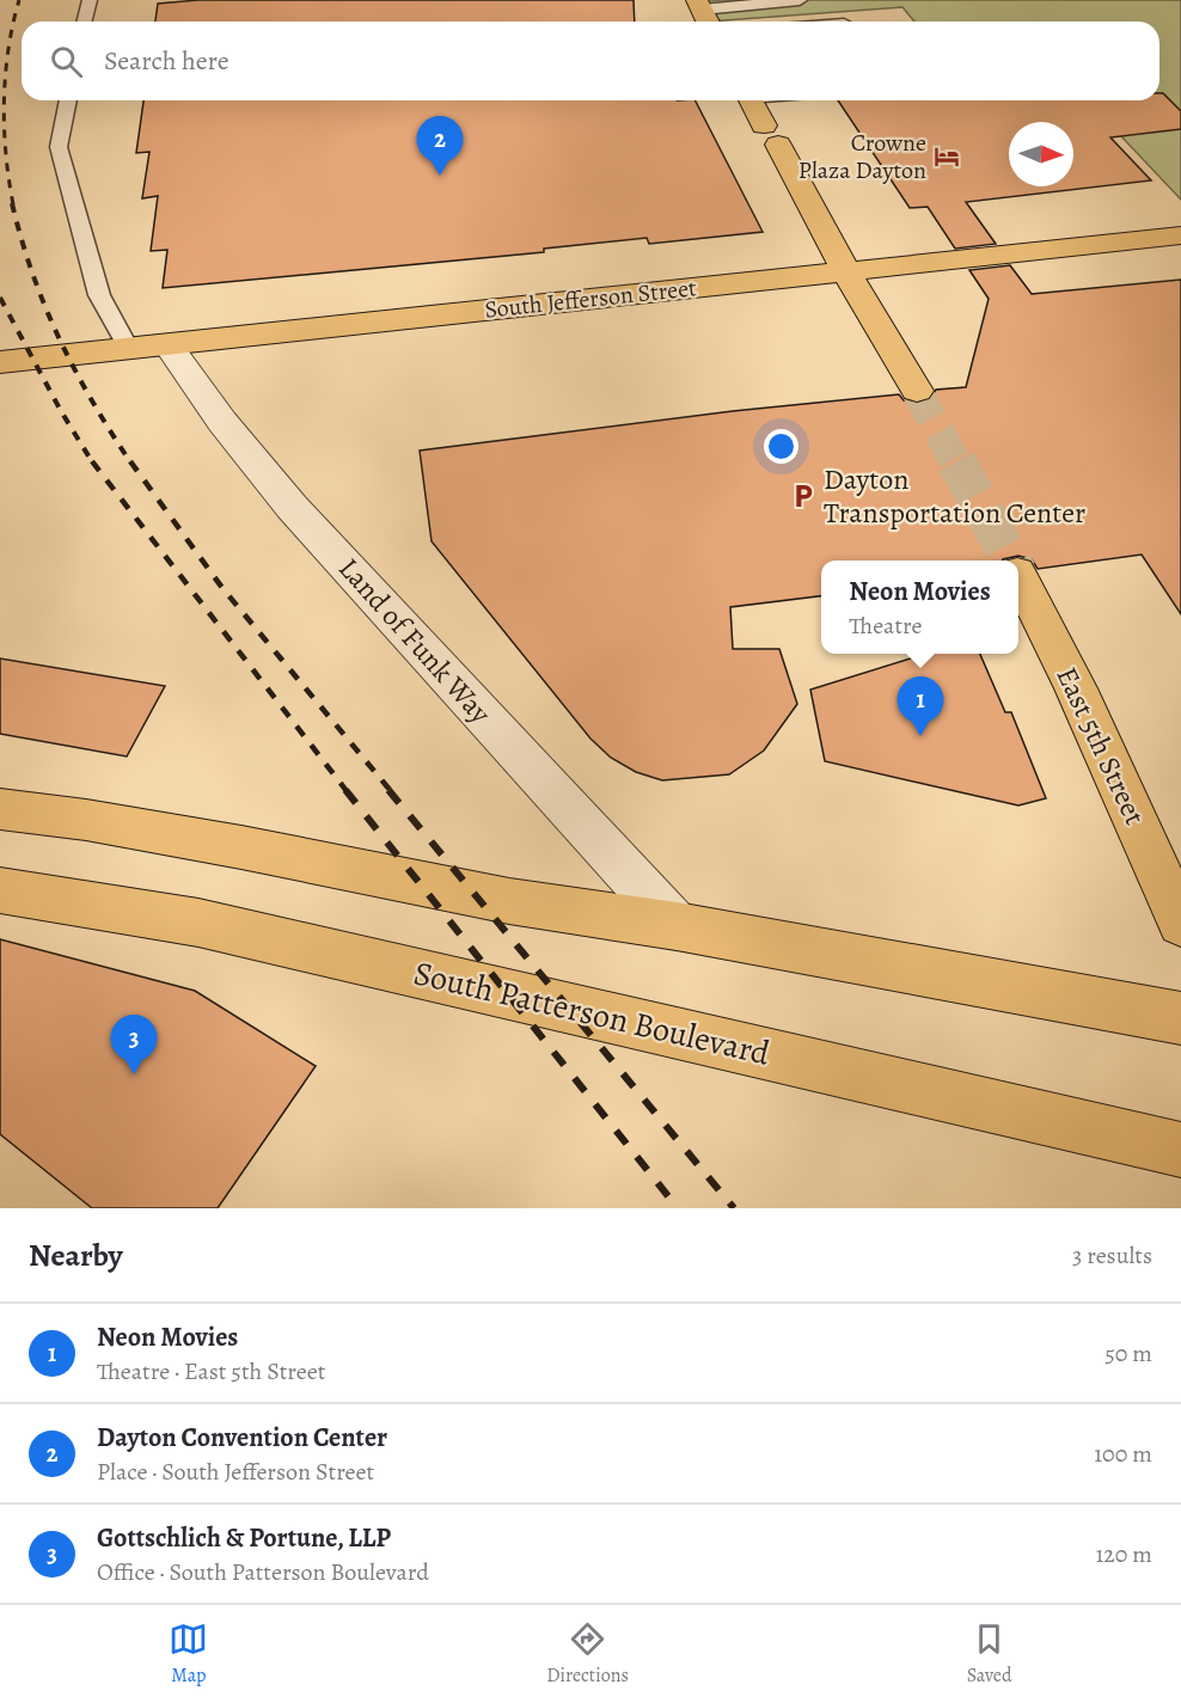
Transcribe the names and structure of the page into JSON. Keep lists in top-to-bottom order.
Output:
{
  "streets": {
    "main road": ["South Jefferson Street", "East 5th Street", "South Patterson Boulevard"],
    "street": ["Land of Funk Way"]
  },
  "crossings": [
    ["South Jefferson Street", "Land of Funk Way"]
  ],
  "places": {
    "hotel": ["Crowne Plaza Dayton"],
    "parking": ["Dayton Transportation Center"]
  },
  "north": "right",
  "page": {
    "search": "Search here",
    "pins": ["2", "1", "3"],
    "popup": ["Neon Movies", "Theatre"],
    "heading": ["Nearby", "3 results"],
    "list": [
      {
        "mark": "1",
        "name": "Neon Movies",
        "note": "Theatre · East 5th Street",
        "value": "50 m"
      },
      {
        "mark": "2",
        "name": "Dayton Convention Center",
        "note": "Place · South Jefferson Street",
        "value": "100 m"
      },
      {
        "mark": "3",
        "name": "Gottschlich & Portune, LLP",
        "note": "Office · South Patterson Boulevard",
        "value": "120 m"
      }
    ],
    "nav": ["Map", "Directions", "Saved"]
  }
}
